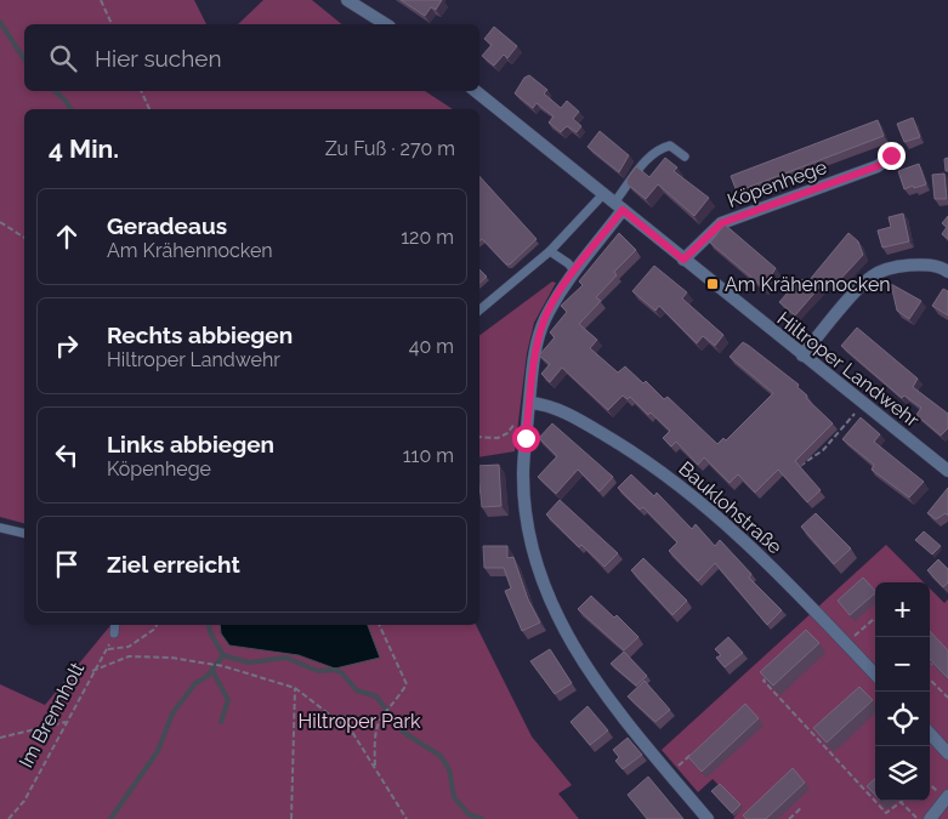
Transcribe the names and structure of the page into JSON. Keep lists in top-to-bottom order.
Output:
{
  "streets": {
    "street": ["Köpenhege", "Hiltroper Landwehr", "Bauklohstraße"],
    "path": ["Im Brennholt"]
  },
  "crossings": [
    ["Köpenhege", "Hiltroper Landwehr"]
  ],
  "parks": ["Hiltroper Park"],
  "places": {
    "transit": ["Am Krähennocken"]
  },
  "page": {
    "search": "Hier suchen",
    "heading": ["4 Min.", "Zu Fuß · 270 m"],
    "list": [
      ["Geradeaus", "Am Krähennocken", "120 m"],
      ["Rechts abbiegen", "Hiltroper Landwehr", "40 m"],
      ["Links abbiegen", "Köpenhege", "110 m"],
      "Ziel erreicht"
    ],
    "map_buttons": ["+", "−"]
  }
}
